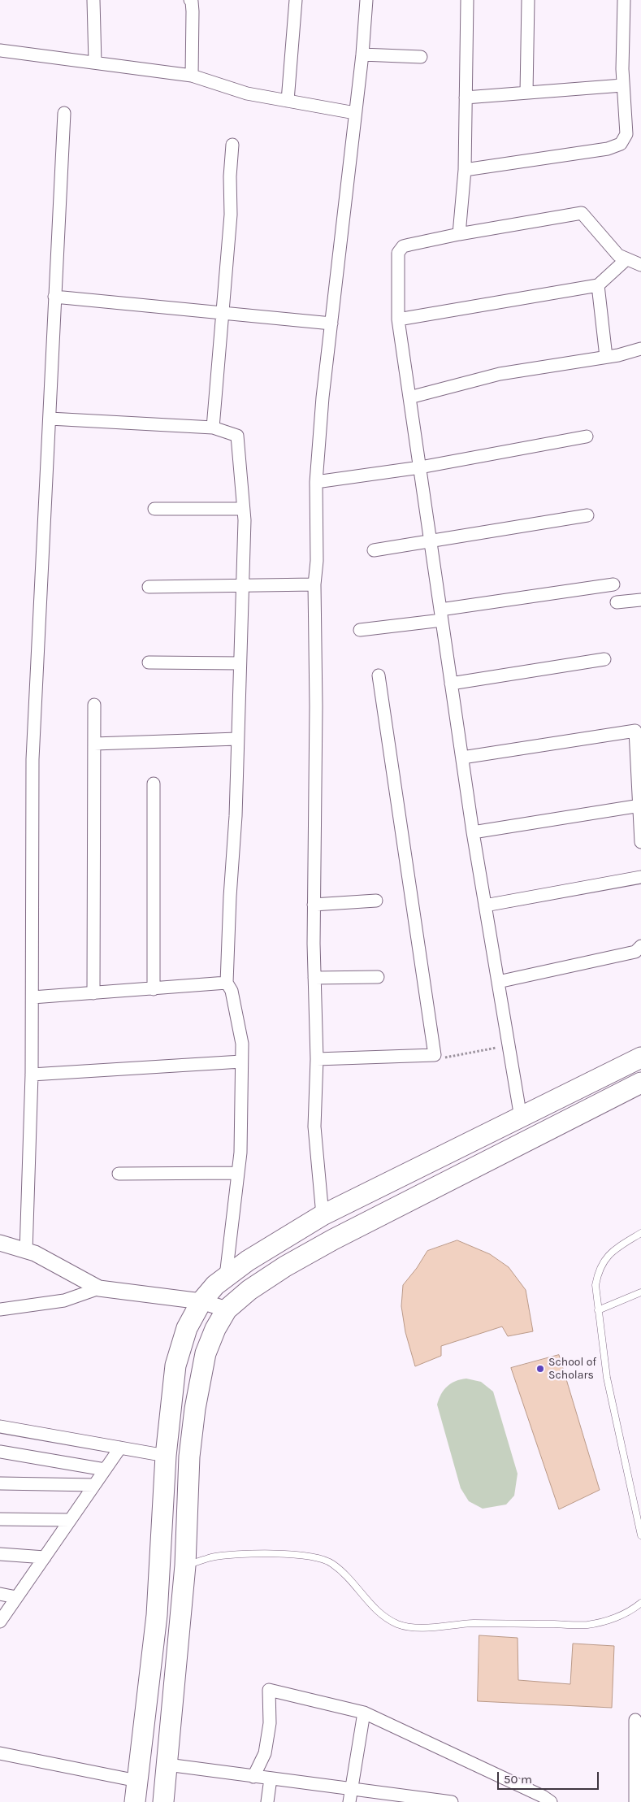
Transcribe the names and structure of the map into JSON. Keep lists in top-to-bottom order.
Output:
{
  "places": ["School of Scholars"],
  "scale_bar": "50 m"
}
